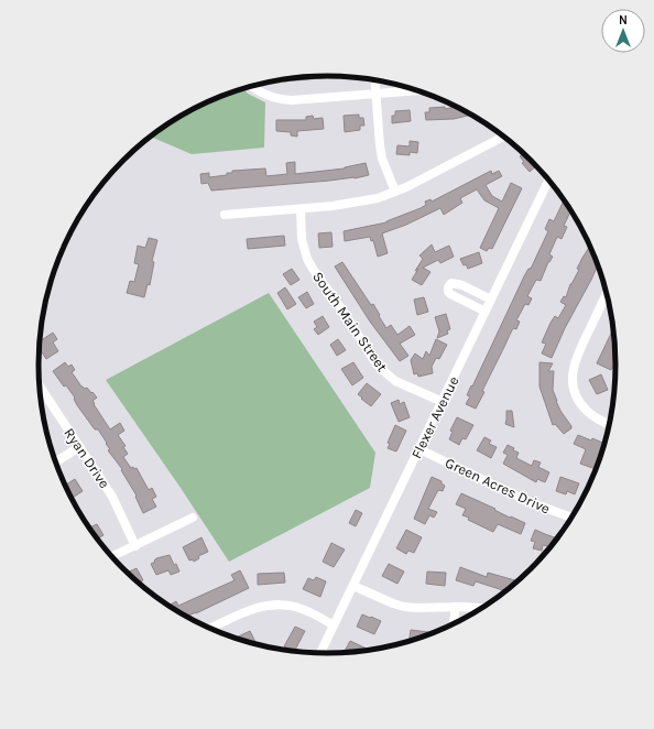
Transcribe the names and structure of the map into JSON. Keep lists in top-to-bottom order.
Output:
{
  "streets": {
    "street": [
      "South Main Street",
      "Flexer Avenue",
      "Ryan Drive",
      "Green Acres Drive"
    ]
  },
  "crossings": [
    ["South Main Street", "Flexer Avenue"],
    ["Flexer Avenue", "Green Acres Drive"]
  ],
  "north": "top"
}
